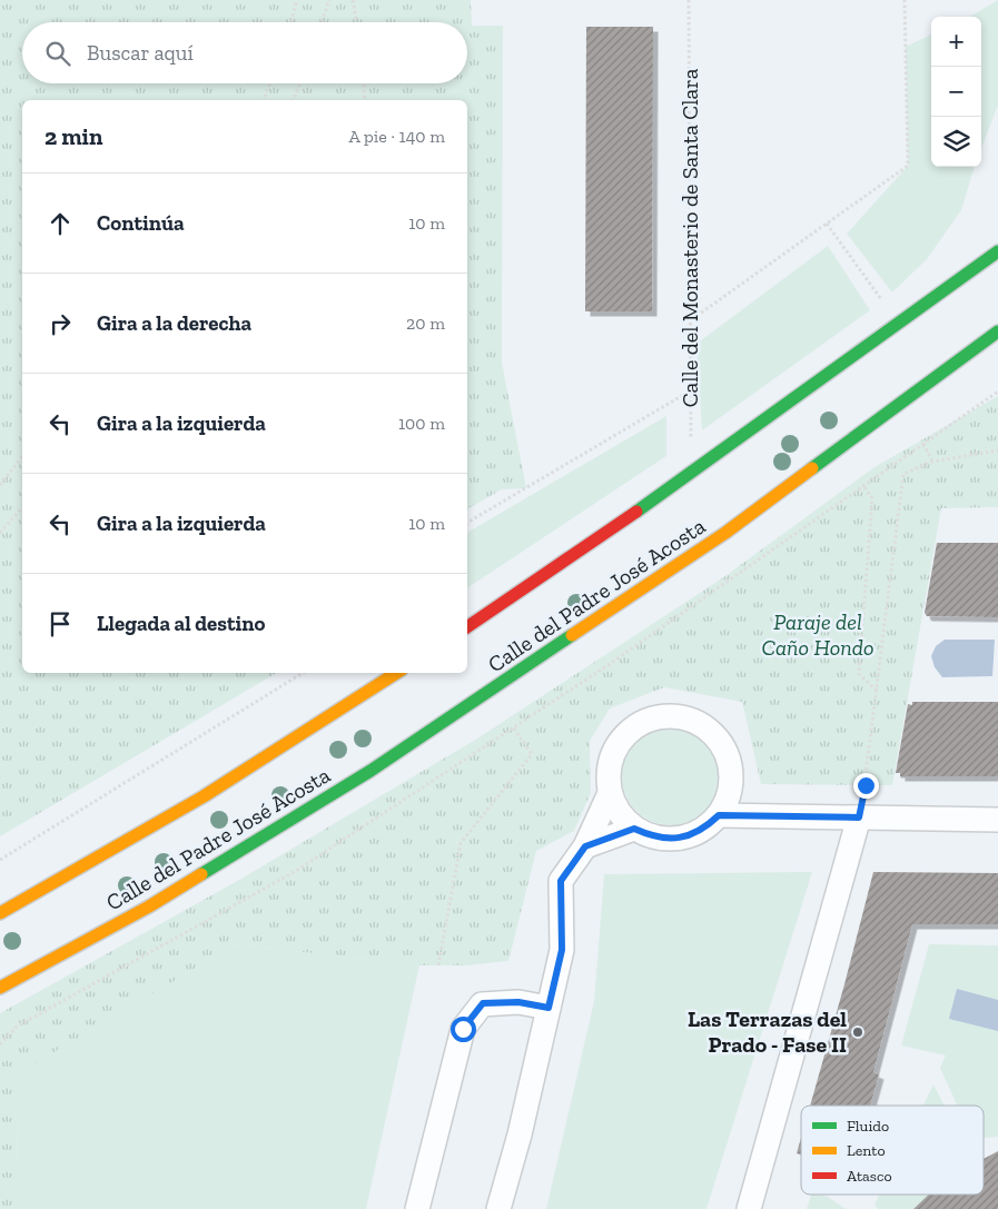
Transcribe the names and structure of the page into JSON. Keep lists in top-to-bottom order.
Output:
{
  "streets": {
    "highway": ["Calle del Padre José Acosta"],
    "path": ["Calle del Monasterio de Santa Clara"]
  },
  "crossings": [
    ["Calle del Monasterio de Santa Clara", "Calle del Padre José Acosta"]
  ],
  "parks": ["Paraje del Caño Hondo"],
  "places": ["Las Terrazas del Prado - Fase II"],
  "legend": ["Fluido", "Lento", "Atasco"],
  "page": {
    "map_buttons": ["+", "−"],
    "search": "Buscar aquí",
    "heading": ["2 min", "A pie · 140 m"],
    "list": [
      ["Continúa", "10 m"],
      ["Gira a la derecha", "20 m"],
      ["Gira a la izquierda", "100 m"],
      ["Gira a la izquierda", "10 m"],
      "Llegada al destino"
    ]
  }
}
